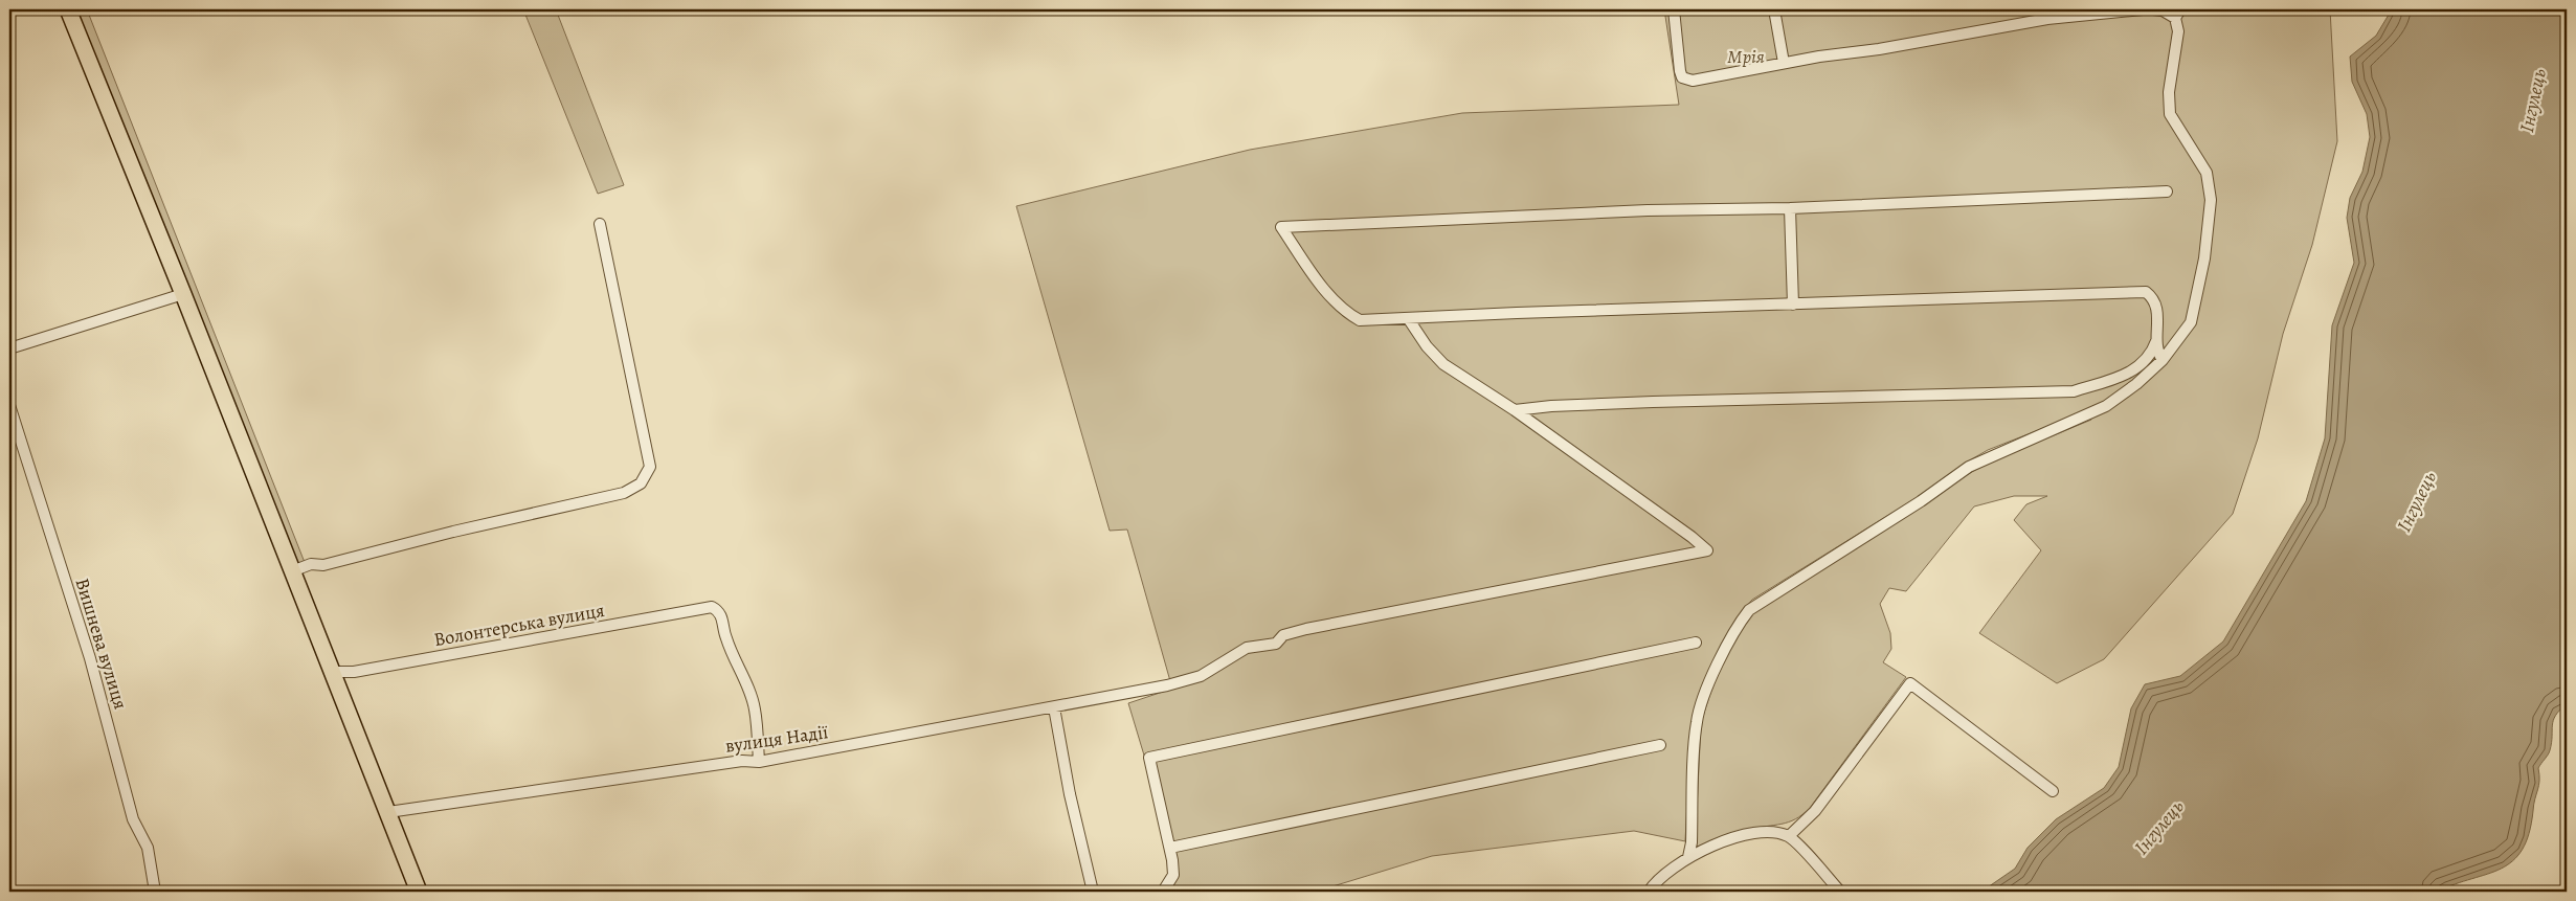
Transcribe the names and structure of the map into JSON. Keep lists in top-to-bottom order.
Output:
{
  "streets": {
    "street": ["Волонтерська вулиця", "Вишнева вулиця", "вулиця Надії"]
  },
  "crossings": [
    ["Волонтерська вулиця", "вулиця Надії"]
  ],
  "water": ["Інгулець"],
  "parks": ["Мрія"]
}
